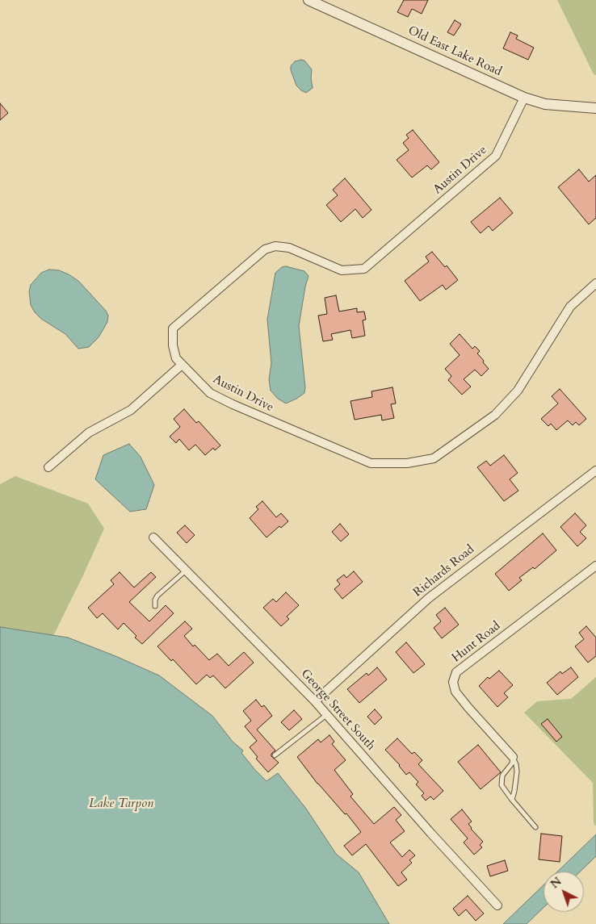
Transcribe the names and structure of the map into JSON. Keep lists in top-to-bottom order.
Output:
{
  "streets": {
    "street": [
      "Old East Lake Road",
      "Austin Drive",
      "Richards Road",
      "Hunt Road",
      "George Street South"
    ]
  },
  "crossings": [
    ["Old East Lake Road", "Austin Drive"],
    ["Richards Road", "George Street South"]
  ],
  "water": ["Lake Tarpon"],
  "north": "top left"
}
